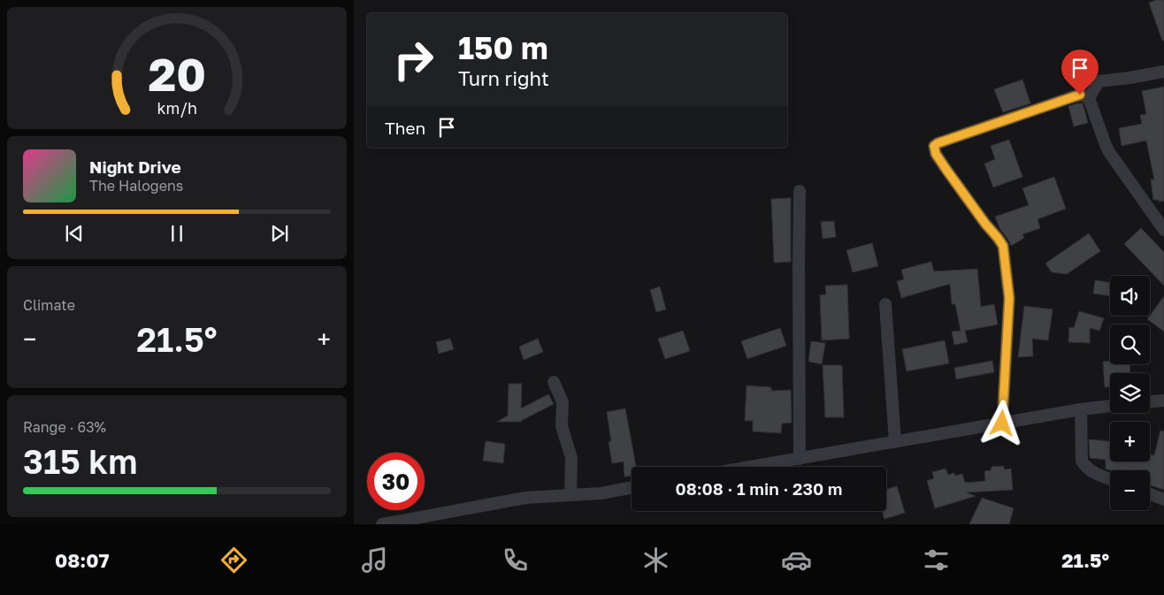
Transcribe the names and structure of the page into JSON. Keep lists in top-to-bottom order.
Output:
{
  "page": {
    "turn": ["150 m", "Turn right"],
    "then": "Then",
    "song": ["Night Drive", "The Halogens"],
    "tile": [
      "Climate",
      ["Range · 63%", "315 km"]
    ],
    "map_buttons": ["+", "−"],
    "heat": ["−", "21.5°", "+"],
    "limit": "30",
    "trip": "08:08 · 1 min · 230 m",
    "tabs": ["08:07", "21.5°"],
    "gauge": ["20", "km/h"]
  }
}
